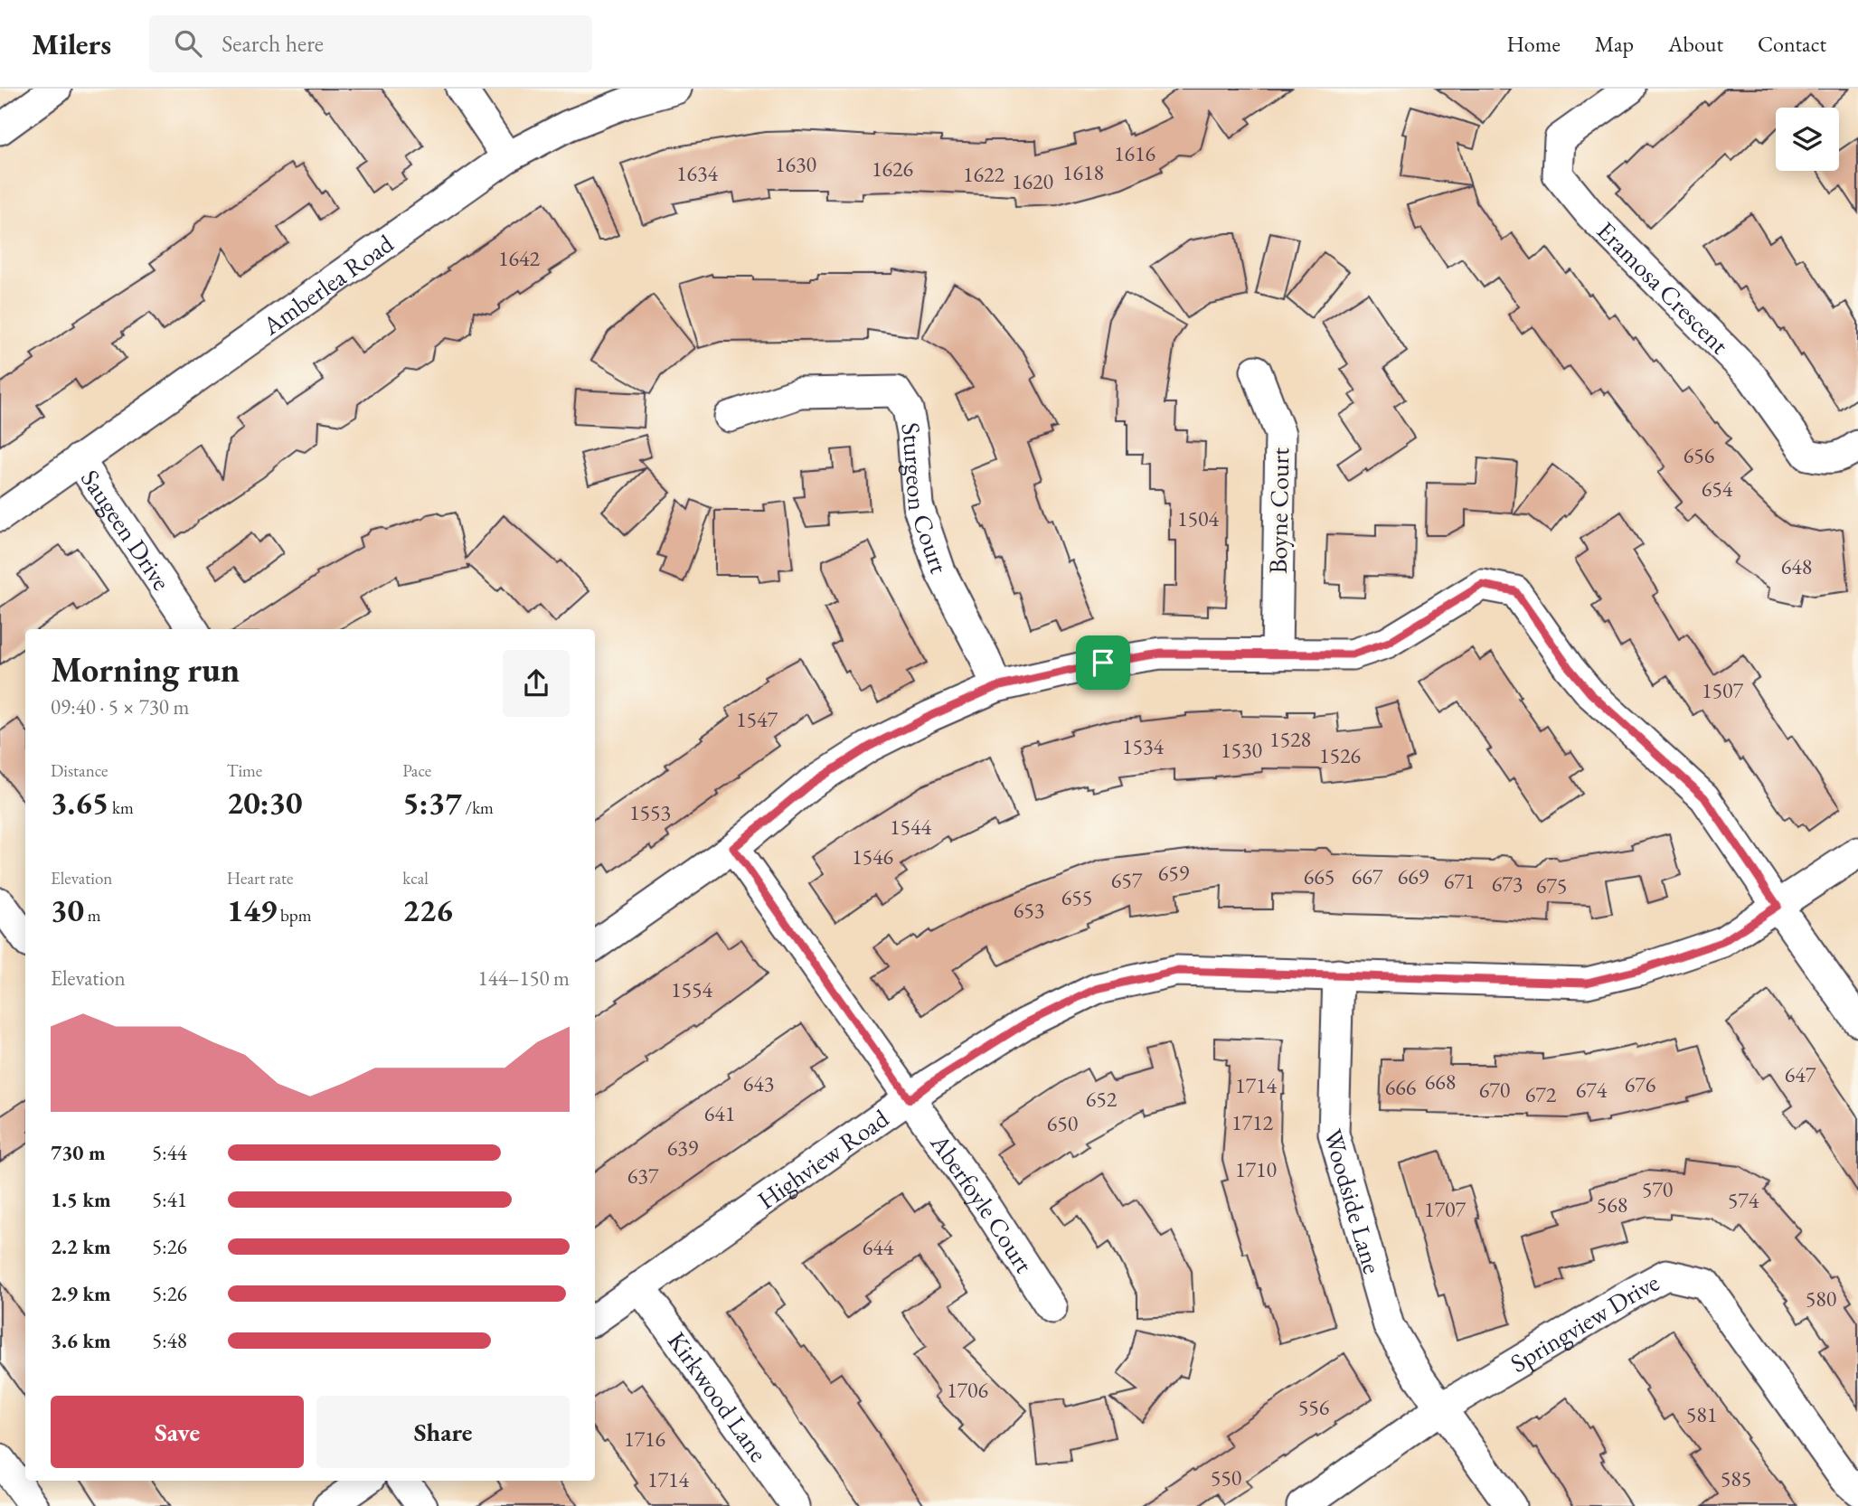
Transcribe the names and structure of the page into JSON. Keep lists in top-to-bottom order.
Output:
{
  "streets": {
    "street": [
      "Amberlea Road",
      "Eramosa Crescent",
      "Sturgeon Court",
      "Boyne Court",
      "Saugeen Drive",
      "Highview Road",
      "Woodside Lane",
      "Aberfoyle Court",
      "Springview Drive",
      "Kirkwood Lane"
    ]
  },
  "crossings": [
    ["Amberlea Road", "Saugeen Drive"],
    ["Highview Road", "Woodside Lane"],
    ["Highview Road", "Aberfoyle Court"],
    ["Highview Road", "Kirkwood Lane"],
    ["Woodside Lane", "Springview Drive"]
  ],
  "house_numbers": [
    "1616",
    "1630",
    "1626",
    "1618",
    "1634",
    "1622",
    "1620",
    "1642",
    "656",
    "654",
    "1504",
    "648",
    "1507",
    "1547",
    "1528",
    "1534",
    "1530",
    "1526",
    "1553",
    "1544",
    "1546",
    "659",
    "665",
    "667",
    "669",
    "657",
    "671",
    "673",
    "675",
    "655",
    "653",
    "1554",
    "647",
    "668",
    "643",
    "676",
    "1714",
    "666",
    "670",
    "674",
    "672",
    "652",
    "641",
    "1712",
    "650",
    "639",
    "1710",
    "637",
    "570",
    "574",
    "568",
    "1707",
    "644",
    "580",
    "1706",
    "556",
    "581",
    "1716",
    "550",
    "585",
    "1714"
  ],
  "page": {
    "header": "Milers",
    "search": "Search here",
    "nav": [
      "Home",
      "Map",
      "About",
      "Contact"
    ],
    "heading": ["Morning run", "09:40 · 5 × 730 m"],
    "stats": [
      ["Distance", "3.65 km"],
      ["Time", "20:30"],
      ["Pace", "5:37 /km"],
      ["Elevation", "30 m"],
      ["Heart rate", "149 bpm"],
      ["kcal", "226"]
    ],
    "chart": ["Elevation", "144–150 m"],
    "list": [
      {
        "name": "730 m",
        "note": "5:44"
      },
      {
        "name": "1.5 km",
        "note": "5:41"
      },
      {
        "name": "2.2 km",
        "note": "5:26"
      },
      {
        "name": "2.9 km",
        "note": "5:26"
      },
      {
        "name": "3.6 km",
        "note": "5:48"
      }
    ],
    "buttons": ["Save", "Share"]
  }
}
